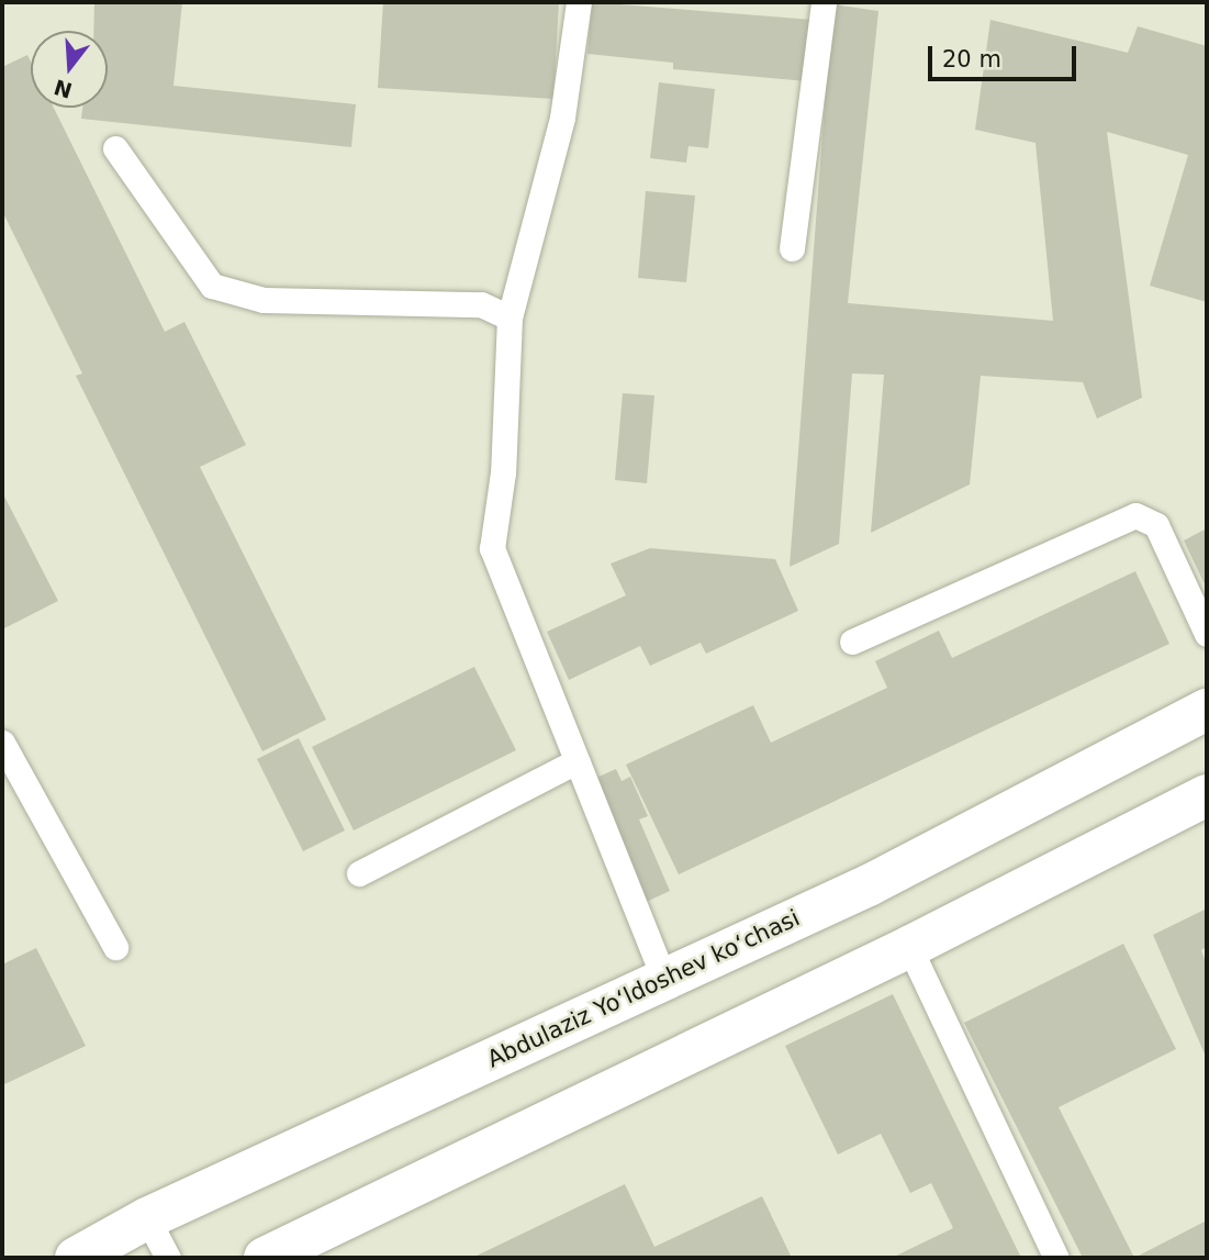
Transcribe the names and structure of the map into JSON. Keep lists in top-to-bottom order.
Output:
{
  "streets": {
    "main road": ["Abdulaziz Yoʻldoshev koʻchasi"]
  },
  "scale_bar": "20 m",
  "north": "bottom"
}
